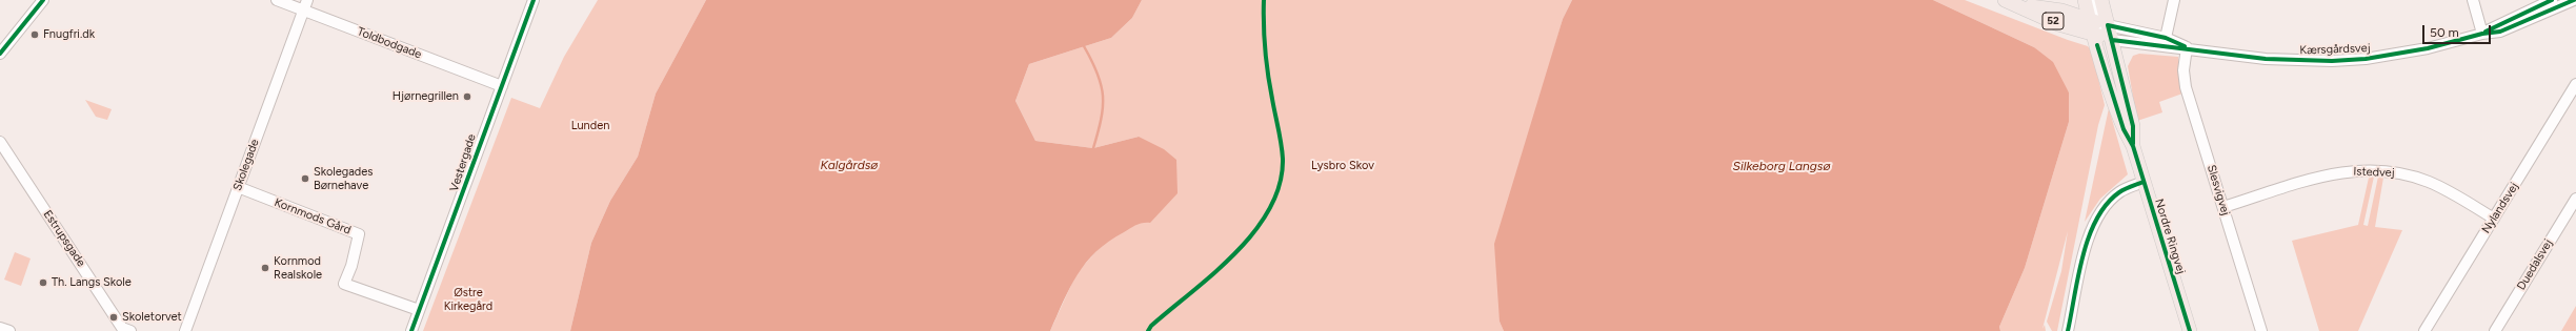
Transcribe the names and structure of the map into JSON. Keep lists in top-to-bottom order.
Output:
{
  "streets": {
    "main road": ["52", "Nordre Ringvej"],
    "street": [
      "Toldbodgade",
      "Kærsgårdsvej",
      "Vestergade",
      "Skolegade",
      "Istedvej",
      "Slesvigvej",
      "Nylandsvej",
      "Kornmods Gård",
      "Estrupsgade",
      "Duedalsvej"
    ]
  },
  "crossings": [
    ["52", "Kærsgårdsvej"],
    ["52", "Nordre Ringvej"],
    ["Toldbodgade", "Vestergade"],
    ["Toldbodgade", "Skolegade"],
    ["Kærsgårdsvej", "Slesvigvej"],
    ["Kærsgårdsvej", "Nordre Ringvej"],
    ["Vestergade", "Kornmods Gård"],
    ["Skolegade", "Kornmods Gård"],
    ["Istedvej", "Slesvigvej"],
    ["Istedvej", "Nylandsvej"]
  ],
  "water": ["Kalgårdsø", "Silkeborg Langsø"],
  "parks": ["Lunden", "Lysbro Skov", "Østre Kirkegård"],
  "places": [
    "Fnugfri.dk",
    "Hjørnegrillen",
    "Skolegades Børnehave",
    "Kornmod Realskole",
    "Th. Langs Skole",
    "Skoletorvet"
  ],
  "scale_bar": "50 m"
}
